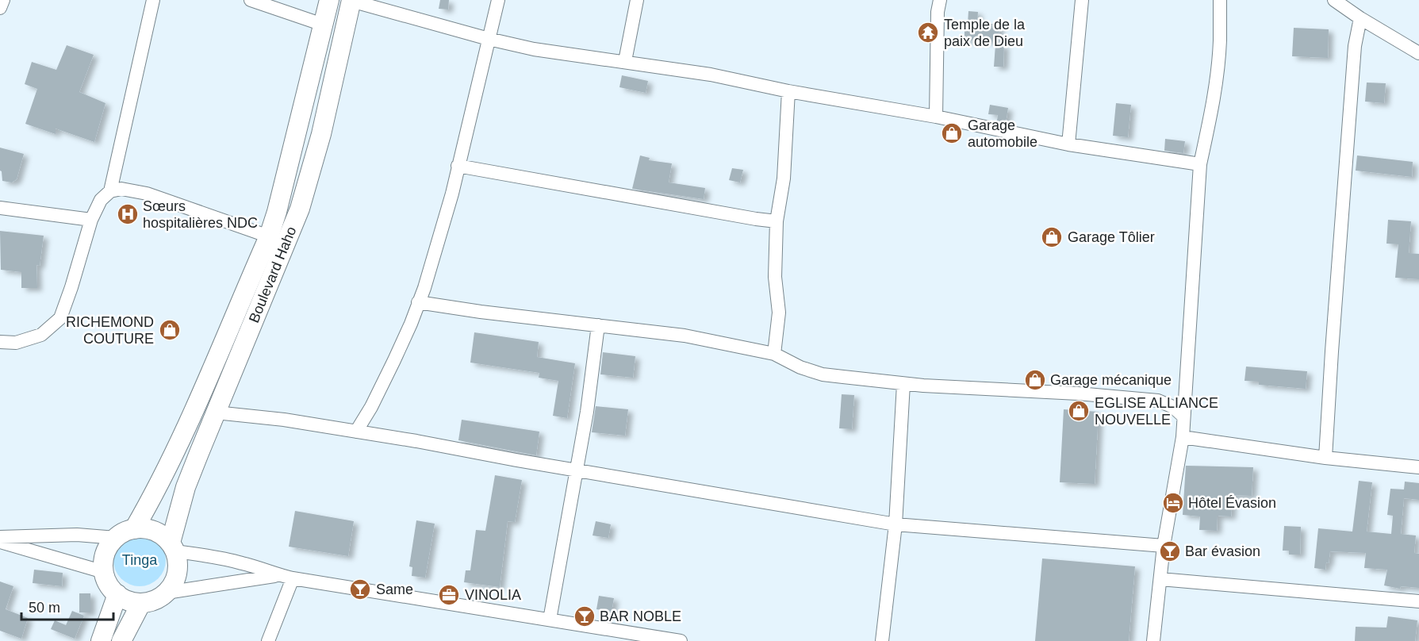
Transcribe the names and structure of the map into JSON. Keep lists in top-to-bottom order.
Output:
{
  "streets": {
    "main road": ["Boulevard Haho"]
  },
  "parks": ["Tinga"],
  "places": {
    "temple": ["Temple de la paix de Dieu"],
    "shop": [
      "Garage automobile",
      "Garage Tôlier",
      "RICHEMOND COUTURE",
      "Garage mécanique",
      "EGLISE ALLIANCE NOUVELLE"
    ],
    "hospital": ["Sœurs hospitalières NDC"],
    "hotel": ["Hôtel Évasion"],
    "bar": ["Bar évasion", "Same", "BAR NOBLE"],
    "office": ["VINOLIA"]
  },
  "scale_bar": "50 m"
}
